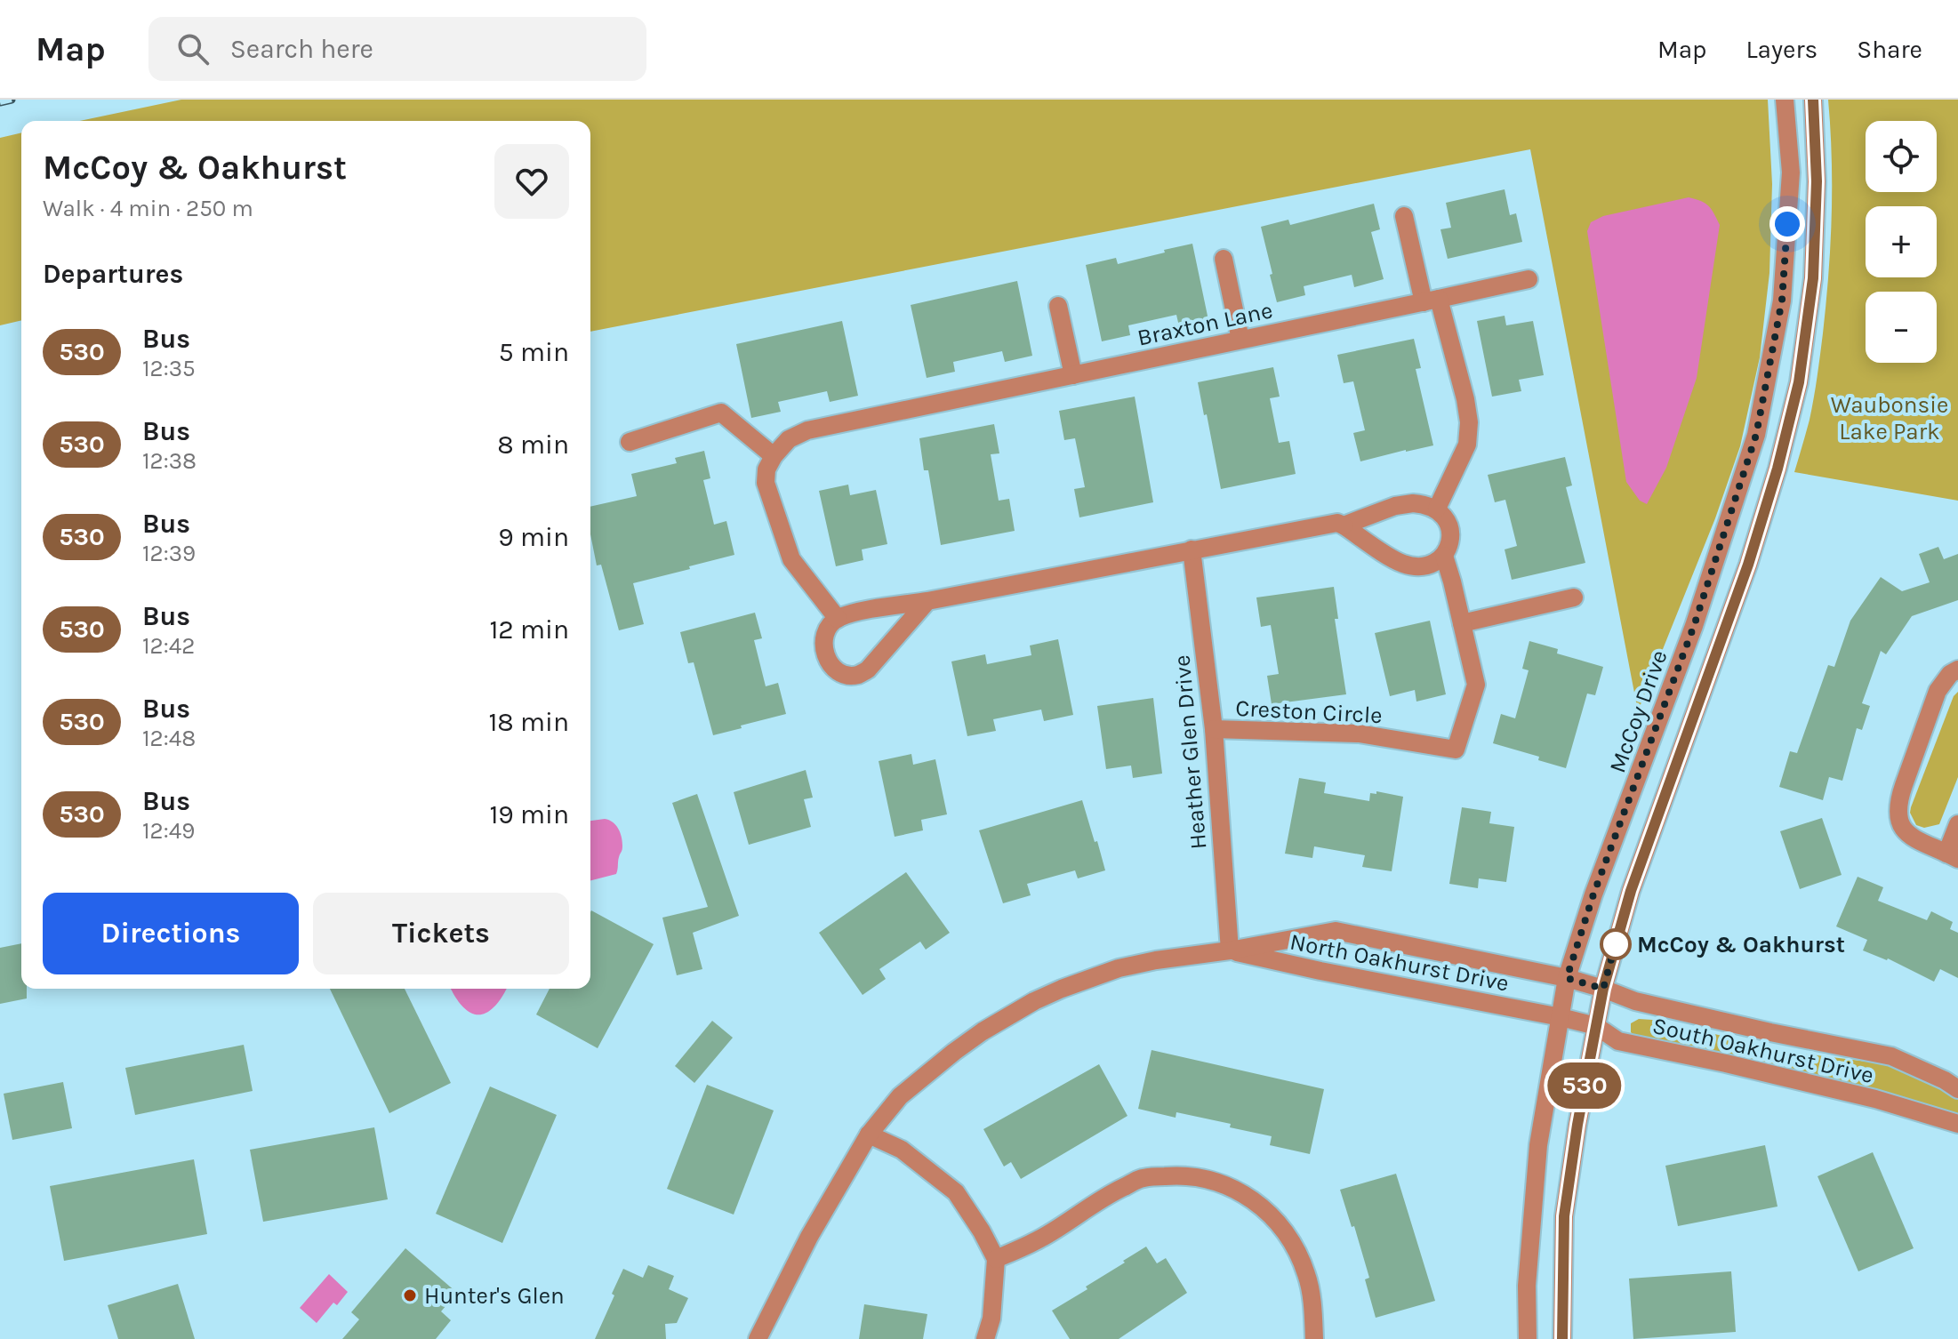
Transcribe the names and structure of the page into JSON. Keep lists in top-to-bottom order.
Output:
{
  "streets": {
    "street": [
      "Braxton Lane",
      "Creston Circle",
      "McCoy Drive",
      "Heather Glen Drive",
      "North Oakhurst Drive",
      "South Oakhurst Drive"
    ]
  },
  "crossings": [
    ["Creston Circle", "Heather Glen Drive"],
    ["McCoy Drive", "North Oakhurst Drive"],
    ["McCoy Drive", "South Oakhurst Drive"],
    ["Heather Glen Drive", "North Oakhurst Drive"],
    ["North Oakhurst Drive", "South Oakhurst Drive"]
  ],
  "parks": ["Waubonsie Lake Park"],
  "places": ["McCoy & Oakhurst", "Hunter's Glen"],
  "lines": ["bus line 530"],
  "page": {
    "header": "Map",
    "search": "Search here",
    "nav": ["Map", "Layers", "Share"],
    "on_map": "530",
    "map_buttons": ["+", "−"],
    "heading": [
      ["McCoy & Oakhurst", "Walk · 4 min · 250 m"],
      "Departures"
    ],
    "list": [
      {
        "mark": "530",
        "name": "Bus",
        "note": "12:35",
        "value": "5 min"
      },
      {
        "mark": "530",
        "name": "Bus",
        "note": "12:38",
        "value": "8 min"
      },
      {
        "mark": "530",
        "name": "Bus",
        "note": "12:39",
        "value": "9 min"
      },
      {
        "mark": "530",
        "name": "Bus",
        "note": "12:42",
        "value": "12 min"
      },
      {
        "mark": "530",
        "name": "Bus",
        "note": "12:48",
        "value": "18 min"
      },
      {
        "mark": "530",
        "name": "Bus",
        "note": "12:49",
        "value": "19 min"
      }
    ],
    "buttons": ["Directions", "Tickets"]
  }
}
